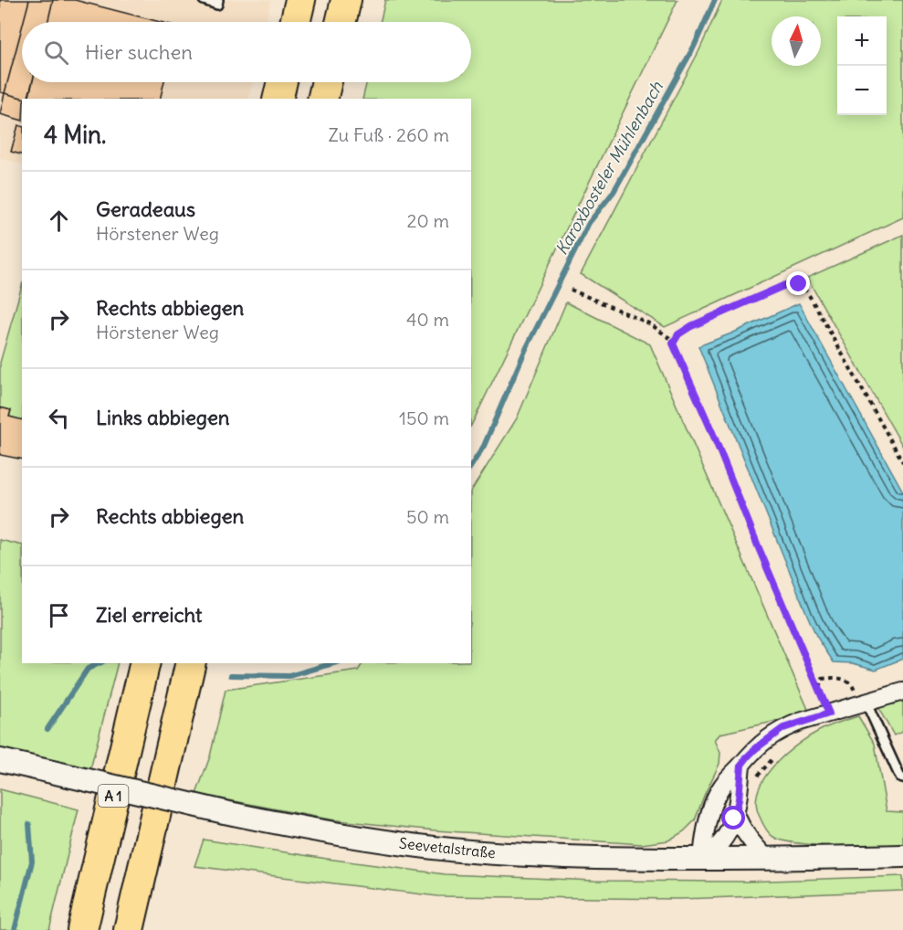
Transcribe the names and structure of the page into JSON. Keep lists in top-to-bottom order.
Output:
{
  "streets": {
    "highway": ["A 1"],
    "main road": ["Seevetalstraße"]
  },
  "water": ["Karoxbosteler Mühlenbach"],
  "north": "top",
  "page": {
    "map_buttons": ["+", "−"],
    "search": "Hier suchen",
    "heading": ["4 Min.", "Zu Fuß · 260 m"],
    "list": [
      ["Geradeaus", "Hörstener Weg", "20 m"],
      ["Rechts abbiegen", "Hörstener Weg", "40 m"],
      ["Links abbiegen", "150 m"],
      ["Rechts abbiegen", "50 m"],
      "Ziel erreicht"
    ]
  }
}
